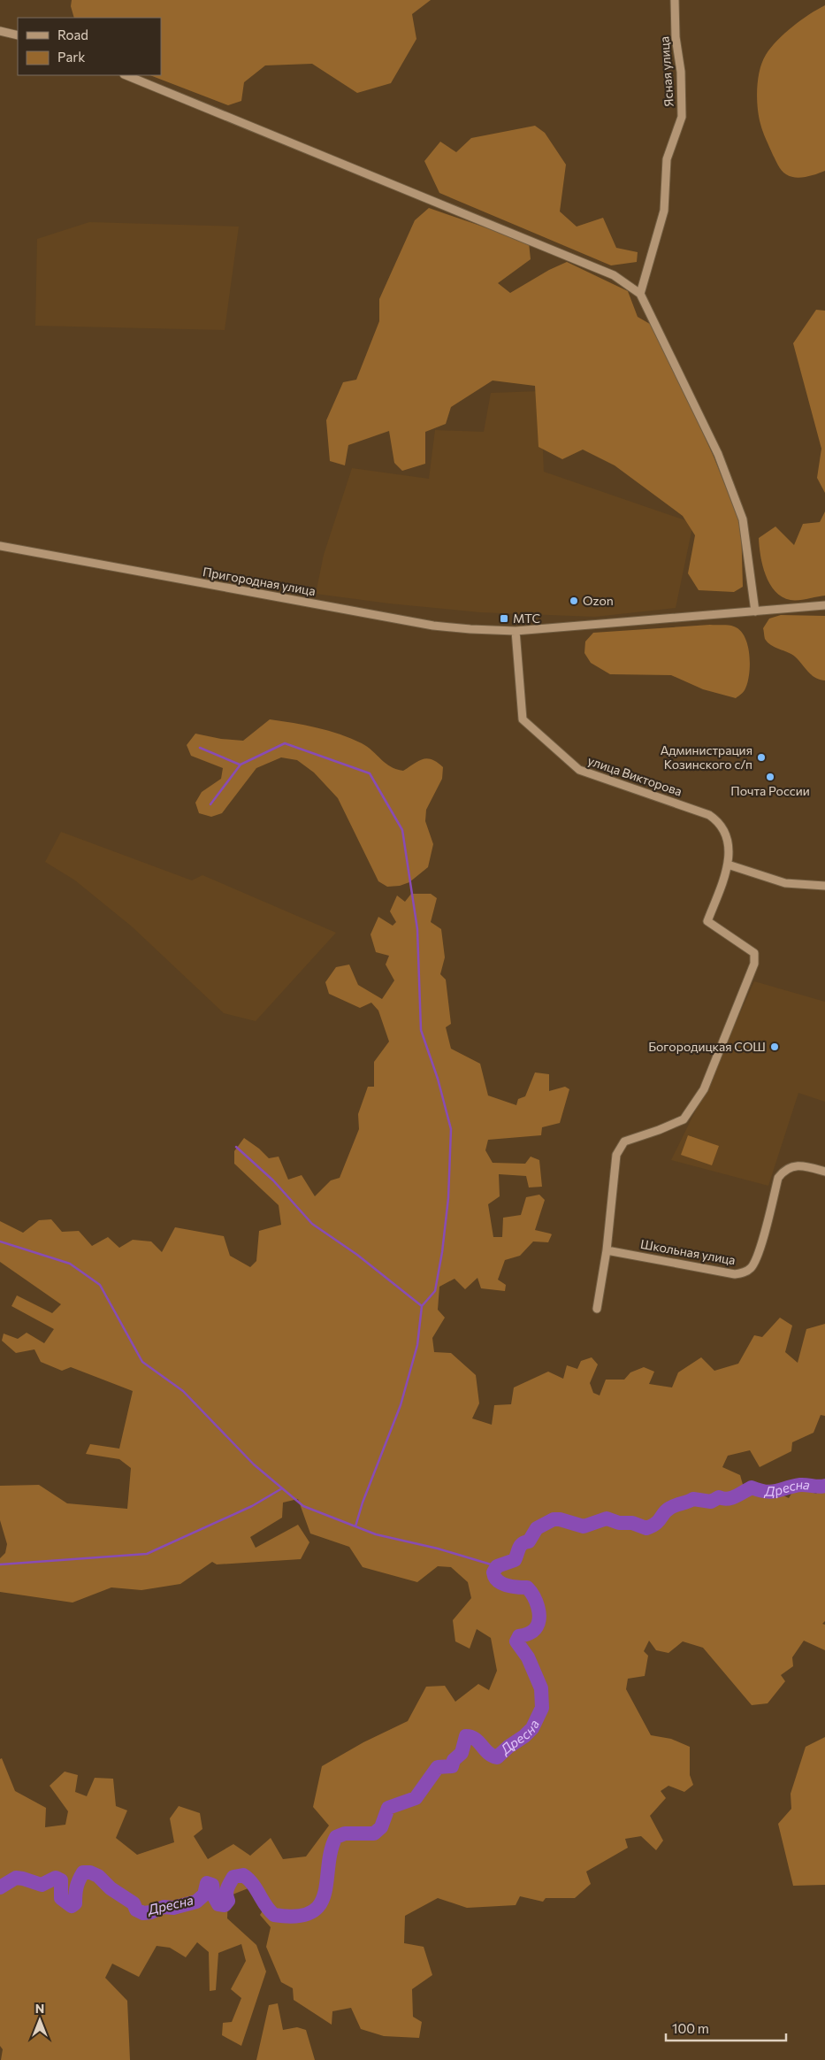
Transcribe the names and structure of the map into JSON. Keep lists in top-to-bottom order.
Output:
{
  "streets": {
    "street": [
      "Ясная улица",
      "Пригородная улица",
      "улица Викторова",
      "Школьная улица"
    ]
  },
  "crossings": [
    ["Пригородная улица", "улица Викторова"],
    ["улица Викторова", "Школьная улица"]
  ],
  "water": ["Дресна"],
  "places": {
    "other": [
      "Ozon",
      "Администрация Козинского с/п",
      "Почта России",
      "Богородицкая СОШ"
    ],
    "transit": ["МТС"]
  },
  "legend": ["Road", "Park"],
  "scale_bar": "100 m",
  "north": "top"
}
